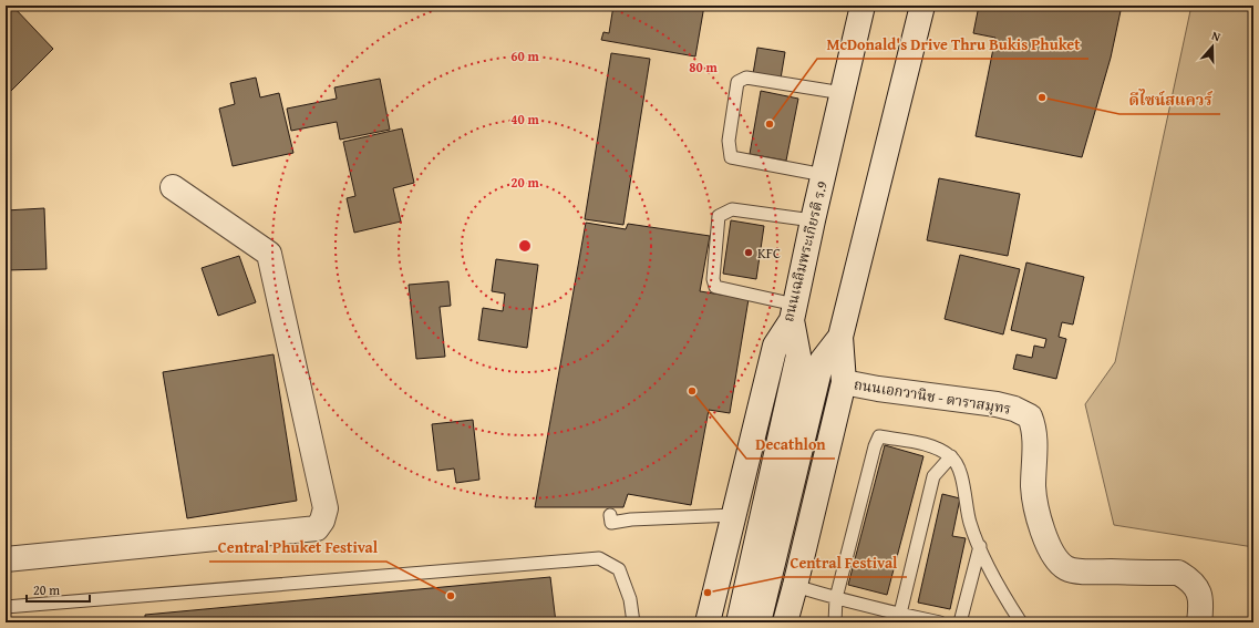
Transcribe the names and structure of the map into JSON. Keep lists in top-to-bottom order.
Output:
{
  "streets": {
    "main road": ["ถนนเฉลิมพระเกียรติ ร.9", "ถนนเอกวานิช - ดาราสมุทร"]
  },
  "places": [
    "ดีไซน์สแควร์",
    "McDonald's Drive Thru Bukis Phuket",
    "KFC",
    "Decathlon",
    "Central Festival",
    "Central Phuket Festival"
  ],
  "scale_bar": "20 m",
  "north": "top",
  "rings": [
    "60 m",
    "80 m",
    "40 m",
    "20 m"
  ]
}
